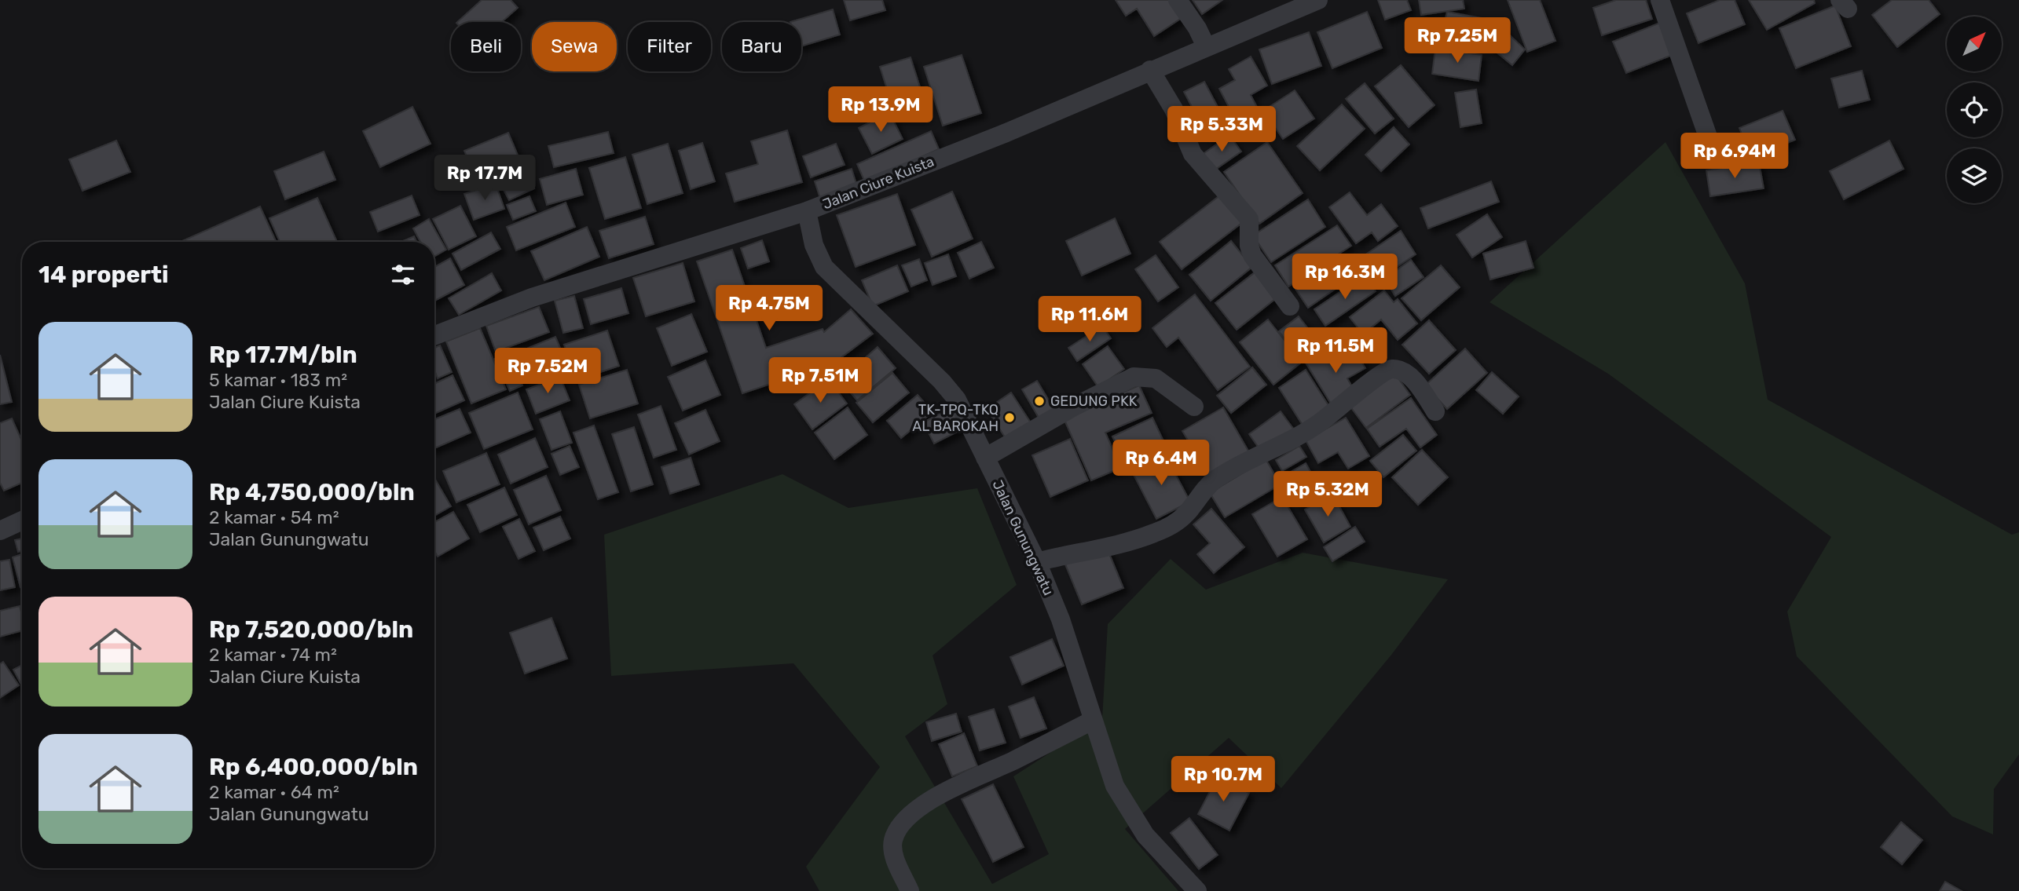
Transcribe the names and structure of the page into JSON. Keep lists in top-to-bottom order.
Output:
{
  "streets": {
    "street": ["Jalan Ciure Kuista", "Jalan Gunungwatu"]
  },
  "crossings": [
    ["Jalan Ciure Kuista", "Jalan Gunungwatu"]
  ],
  "places": ["GEDUNG PKK", "TK-TPQ-TKQ AL BAROKAH"],
  "north": "top right",
  "page": {
    "price": [
      "Rp 7.25M",
      "Rp 13.9M",
      "Rp 5.33M",
      "Rp 6.94M",
      "Rp 17.7M",
      "Rp 16.3M",
      "Rp 4.75M",
      "Rp 11.6M",
      "Rp 11.5M",
      "Rp 7.52M",
      "Rp 7.51M",
      "Rp 6.4M",
      "Rp 5.32M",
      "Rp 10.7M"
    ],
    "chip": [
      "Beli",
      "Sewa",
      "Filter",
      "Baru"
    ],
    "heading": "14 properti",
    "list": [
      {
        "name": "Rp 17.7M/bln",
        "note": "5 kamar · 183 m² · Jalan Ciure Kuista"
      },
      {
        "name": "Rp 4,750,000/bln",
        "note": "2 kamar · 54 m² · Jalan Gunungwatu"
      },
      {
        "name": "Rp 7,520,000/bln",
        "note": "2 kamar · 74 m² · Jalan Ciure Kuista"
      },
      {
        "name": "Rp 6,400,000/bln",
        "note": "2 kamar · 64 m² · Jalan Gunungwatu"
      }
    ]
  }
}
